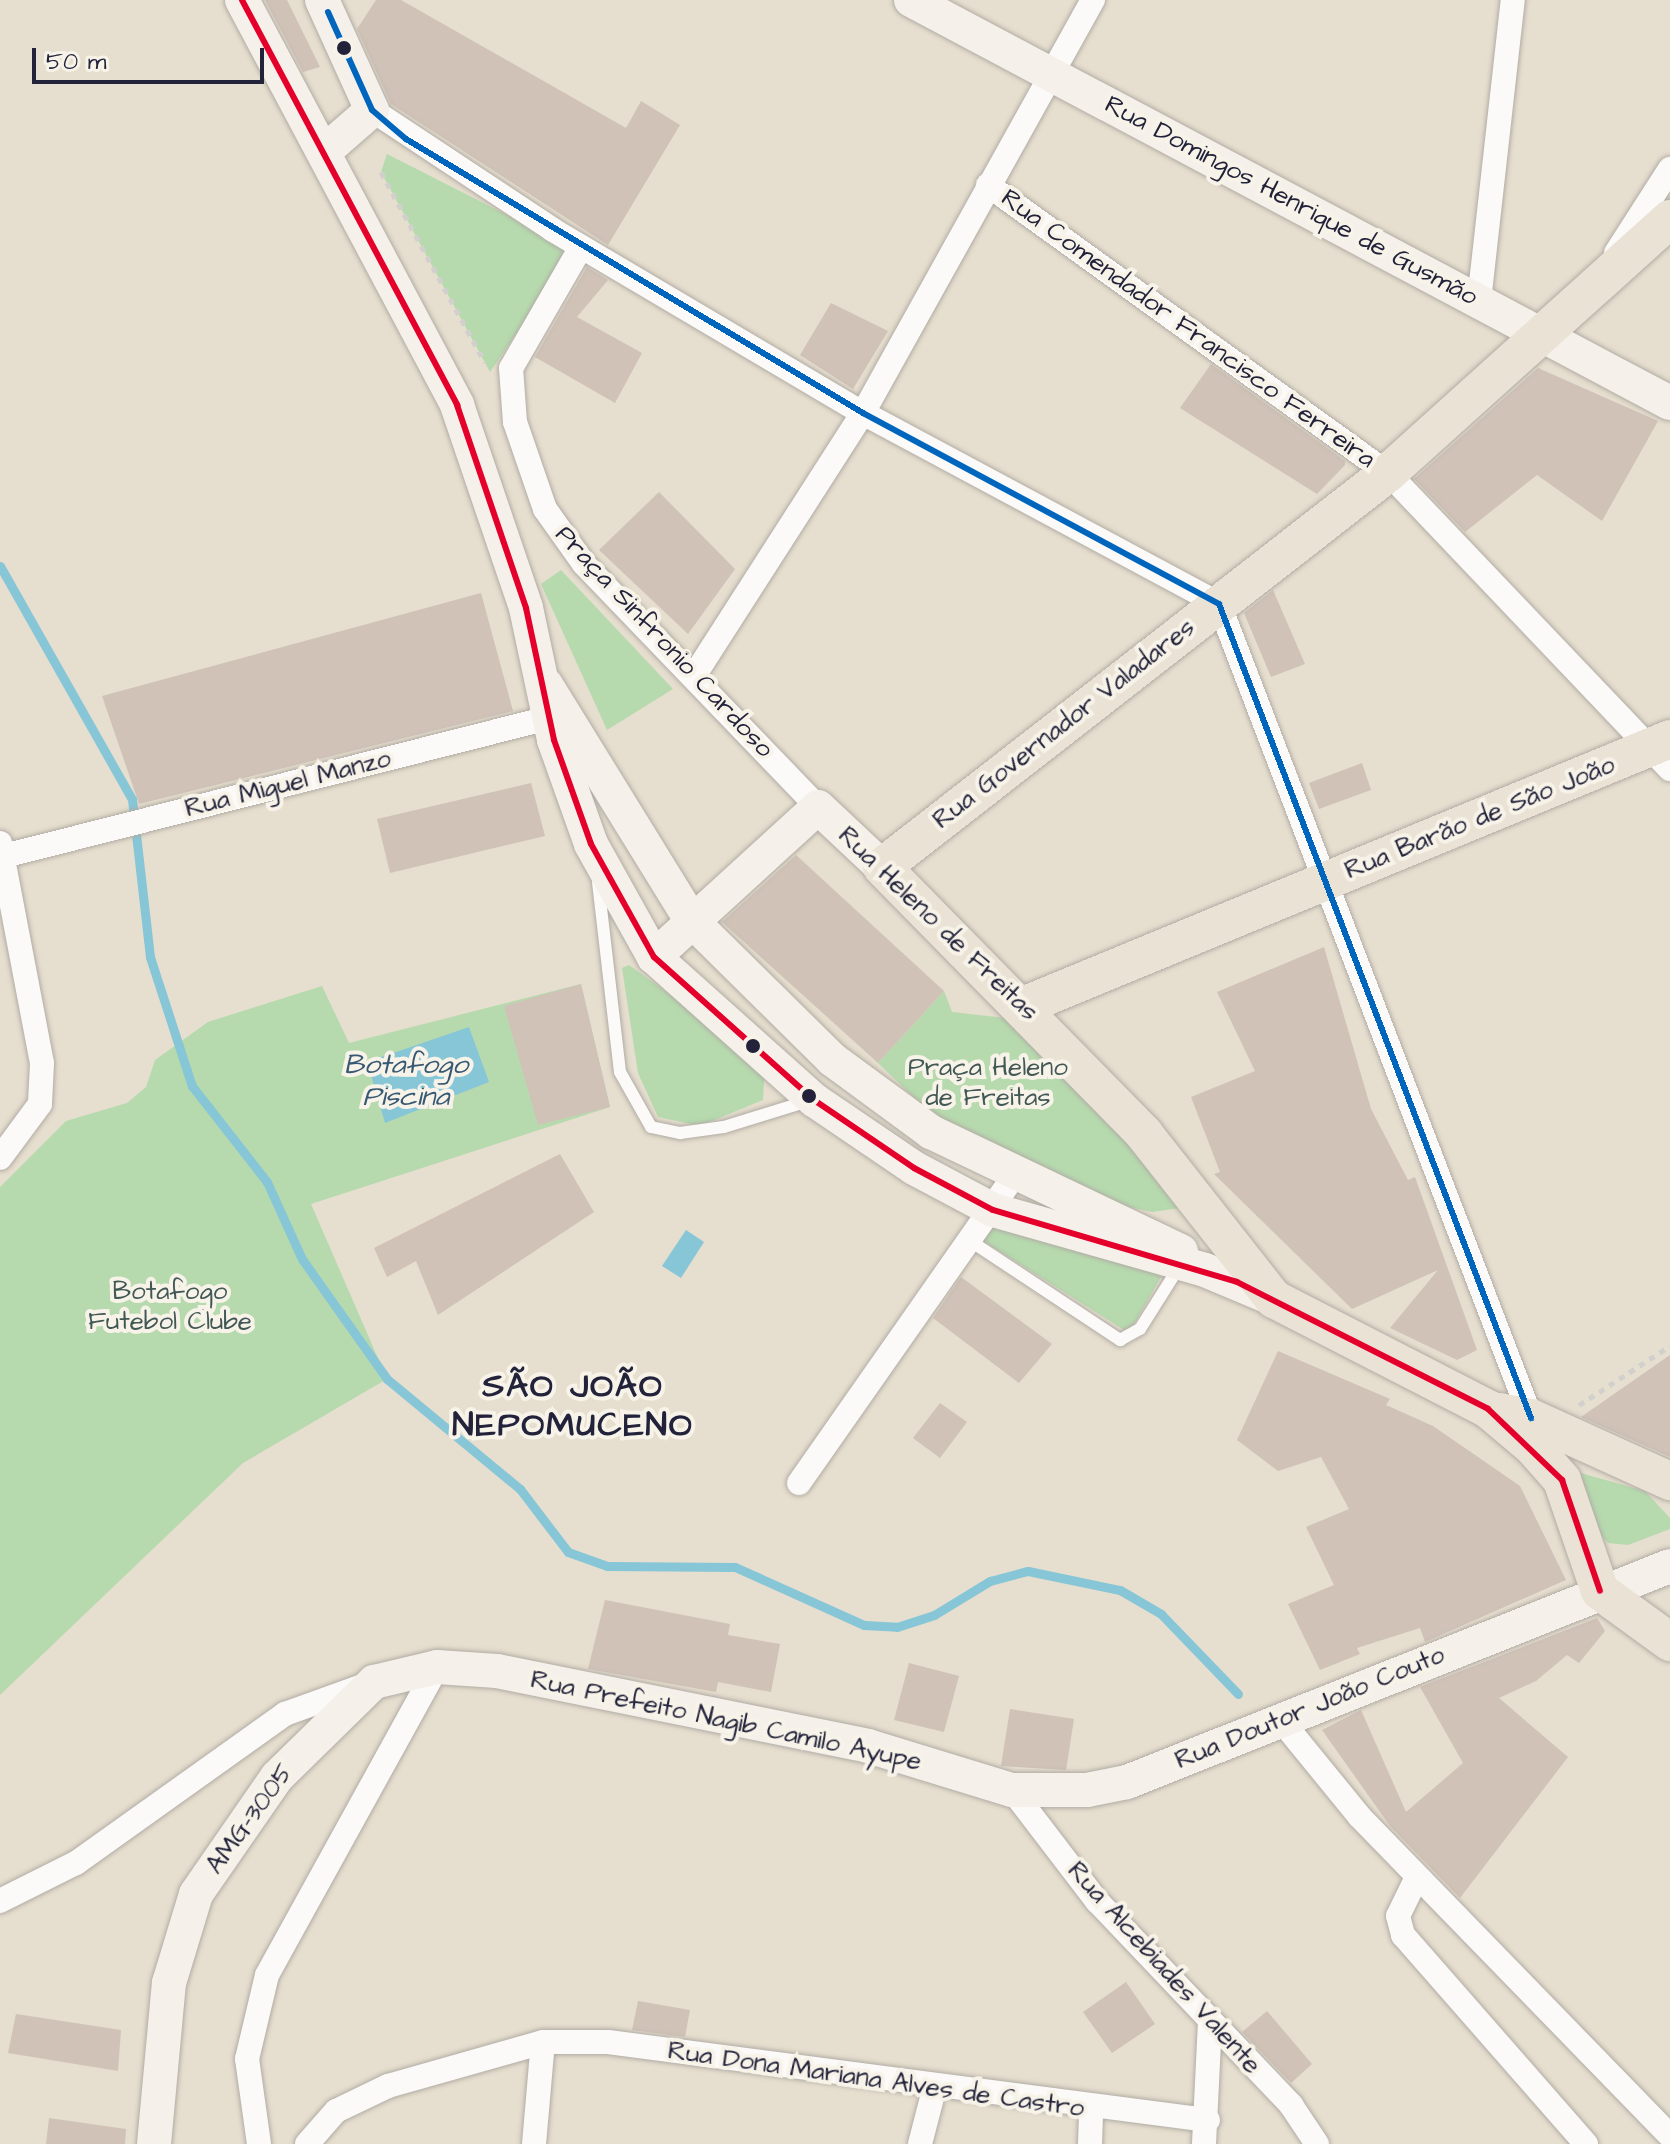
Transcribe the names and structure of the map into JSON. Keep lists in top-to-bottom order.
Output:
{
  "streets": {
    "main road": [
      "Rua Domingos Henrique de Gusmão",
      "Rua Governador Valadares",
      "Rua Barão de São João",
      "Rua Heleno de Freitas",
      "Rua Doutor João Couto",
      "Rua Prefeito Nagib Camilo Ayupe",
      "AMG-3005"
    ],
    "street": [
      "Rua Comendador Francisco Ferreira",
      "Praça Sinfronio Cardoso",
      "Rua Miguel Manzo",
      "Rua Alcebiades Valente",
      "Rua Dona Mariana Alves de Castro"
    ]
  },
  "crossings": [
    ["Rua Domingos Henrique de Gusmão", "Rua Comendador Francisco Ferreira"],
    ["Rua Domingos Henrique de Gusmão", "Rua Governador Valadares"],
    ["Rua Comendador Francisco Ferreira", "Praça Sinfronio Cardoso"],
    ["Rua Comendador Francisco Ferreira", "Rua Governador Valadares"],
    ["Rua Comendador Francisco Ferreira", "Rua Barão de São João"],
    ["Praça Sinfronio Cardoso", "Rua Heleno de Freitas"],
    ["Rua Governador Valadares", "Rua Heleno de Freitas"],
    ["Rua Barão de São João", "Rua Heleno de Freitas"],
    ["Rua Doutor João Couto", "Rua Prefeito Nagib Camilo Ayupe"],
    ["Rua Doutor João Couto", "Rua Alcebiades Valente"],
    ["Rua Prefeito Nagib Camilo Ayupe", "Rua Alcebiades Valente"]
  ],
  "districts": ["SÃO JOÃO NEPOMUCENO"],
  "water": ["Botafogo Piscina"],
  "parks": ["Praça Heleno de Freitas", "Botafogo Futebol Clube"],
  "scale_bar": "50 m"
}
